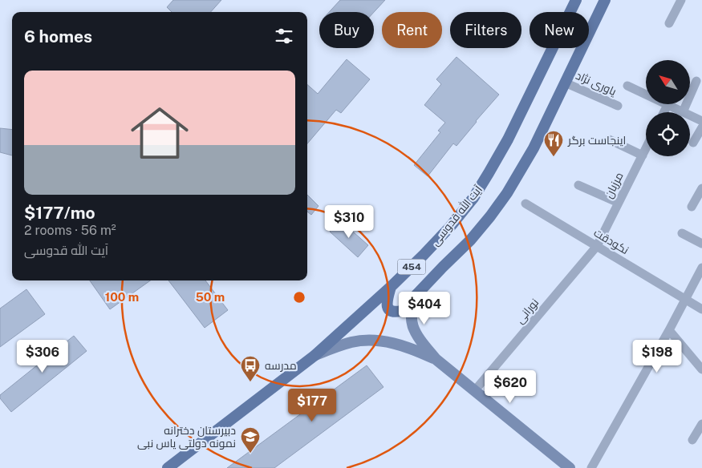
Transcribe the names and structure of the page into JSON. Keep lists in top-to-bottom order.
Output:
{
  "streets": {
    "main road": ["آیت الله قدوسی", "454"],
    "street": [
      "یاوری نژاد",
      "مرزبان",
      "نکودقت",
      "نورانی"
    ]
  },
  "crossings": [
    ["یاوری نژاد", "454"],
    ["مرزبان", "نکودقت"],
    ["مرزبان", "نورانی"],
    ["آیت الله قدوسی", "454"],
    ["نکودقت", "نورانی"]
  ],
  "places": {
    "restaurant": ["اینجاست برگر"],
    "bus stop": ["مدرسه"],
    "school or university": ["دبیرستان دخترانه نمونه دولتی یاس نبی"]
  },
  "north": "top left",
  "page": {
    "chip": [
      "Buy",
      "Rent",
      "Filters",
      "New"
    ],
    "heading": "6 homes",
    "list": [
      {
        "name": "$177/mo",
        "note": "2 rooms · 56 m² · آیت الله قدوسی"
      }
    ],
    "price": [
      "$310",
      "$404",
      "$306",
      "$198",
      "$620",
      "$177"
    ]
  },
  "rings": ["100 m", "50 m"]
}
